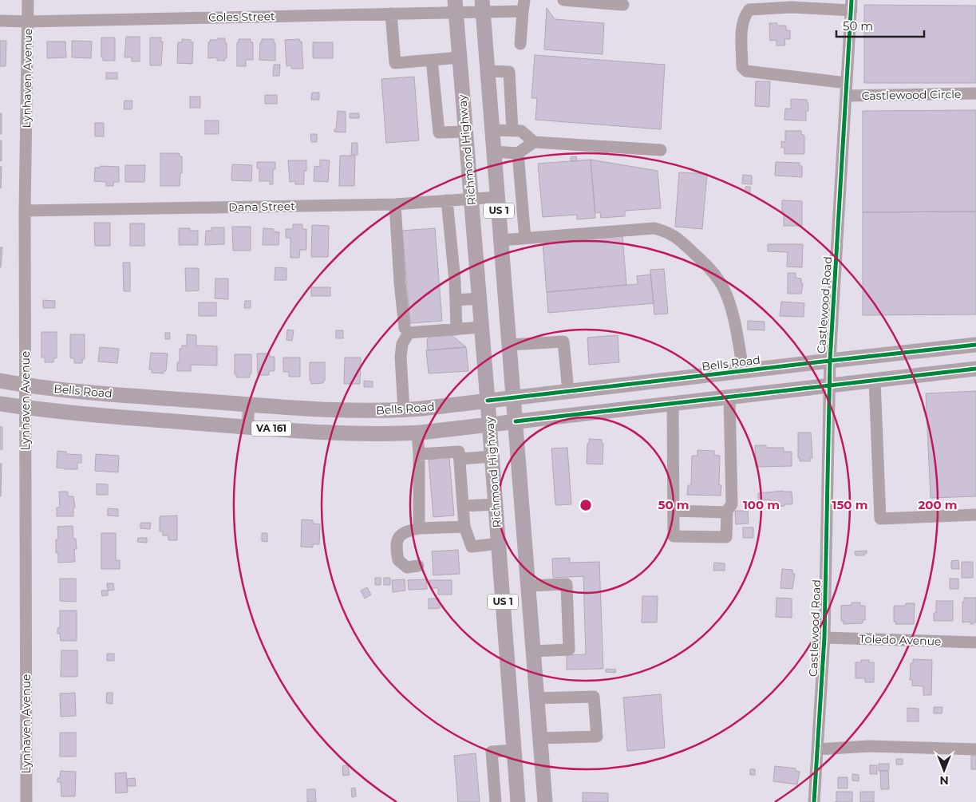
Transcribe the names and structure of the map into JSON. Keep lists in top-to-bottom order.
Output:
{
  "streets": {
    "main road": [
      "Richmond Highway",
      "US 1",
      "Bells Road",
      "VA 161"
    ],
    "street": [
      "Coles Street",
      "Lynhaven Avenue",
      "Castlewood Circle",
      "Dana Street",
      "Castlewood Road",
      "Toledo Avenue"
    ]
  },
  "crossings": [
    ["Coles Street", "Lynhaven Avenue"],
    ["Coles Street", "Richmond Highway"],
    ["Coles Street", "US 1"],
    ["Lynhaven Avenue", "Dana Street"],
    ["Lynhaven Avenue", "Bells Road"],
    ["Castlewood Circle", "Castlewood Road"],
    ["Richmond Highway", "Dana Street"],
    ["Richmond Highway", "Bells Road"],
    ["Dana Street", "US 1"],
    ["US 1", "Bells Road"],
    ["Castlewood Road", "Bells Road"],
    ["Castlewood Road", "Toledo Avenue"]
  ],
  "scale_bar": "50 m",
  "north": "bottom",
  "rings": [
    "50 m",
    "100 m",
    "150 m",
    "200 m"
  ]
}
